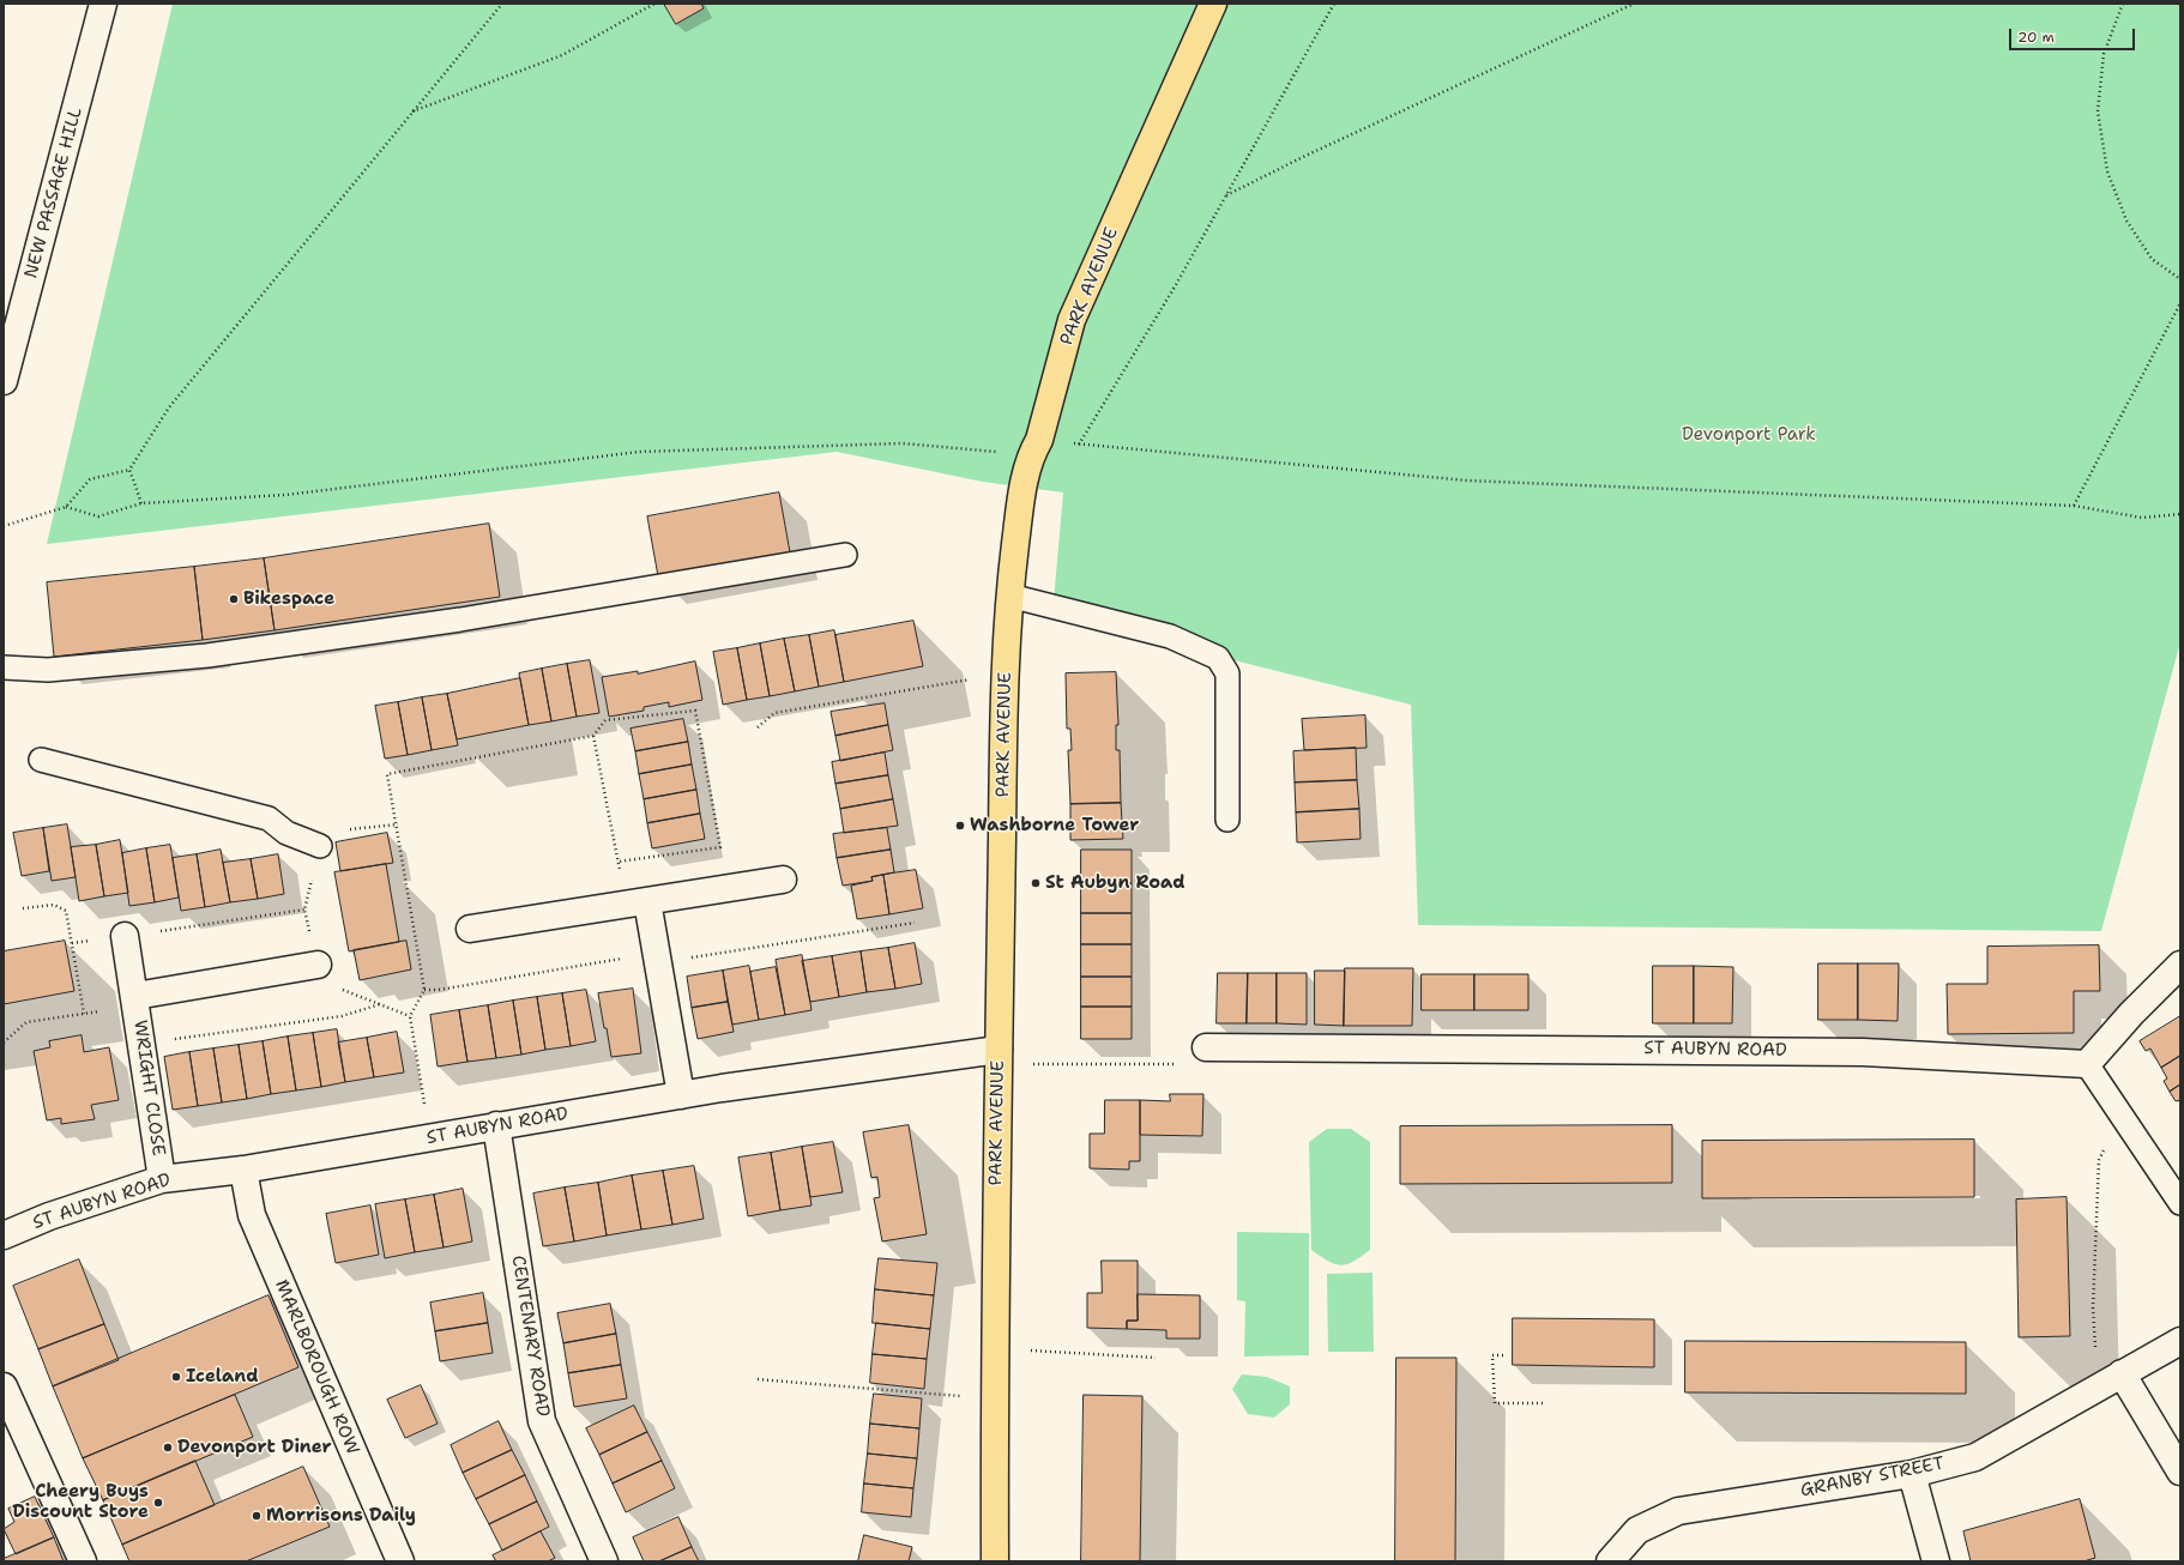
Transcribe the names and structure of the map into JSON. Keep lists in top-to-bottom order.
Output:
{
  "streets": {
    "main road": ["PARK AVENUE"],
    "street": [
      "NEW PASSAGE HILL",
      "ST AUBYN ROAD",
      "WRIGHT CLOSE",
      "CENTENARY ROAD",
      "MARLBOROUGH ROW",
      "GRANBY STREET"
    ]
  },
  "crossings": [
    ["PARK AVENUE", "ST AUBYN ROAD"],
    ["ST AUBYN ROAD", "WRIGHT CLOSE"],
    ["ST AUBYN ROAD", "CENTENARY ROAD"],
    ["ST AUBYN ROAD", "MARLBOROUGH ROW"]
  ],
  "parks": ["Devonport Park"],
  "places": [
    "Bikespace",
    "Washborne Tower",
    "St Aubyn Road",
    "Iceland",
    "Devonport Diner",
    "Cheery Buys Discount Store",
    "Morrisons Daily"
  ],
  "scale_bar": "20 m"
}
